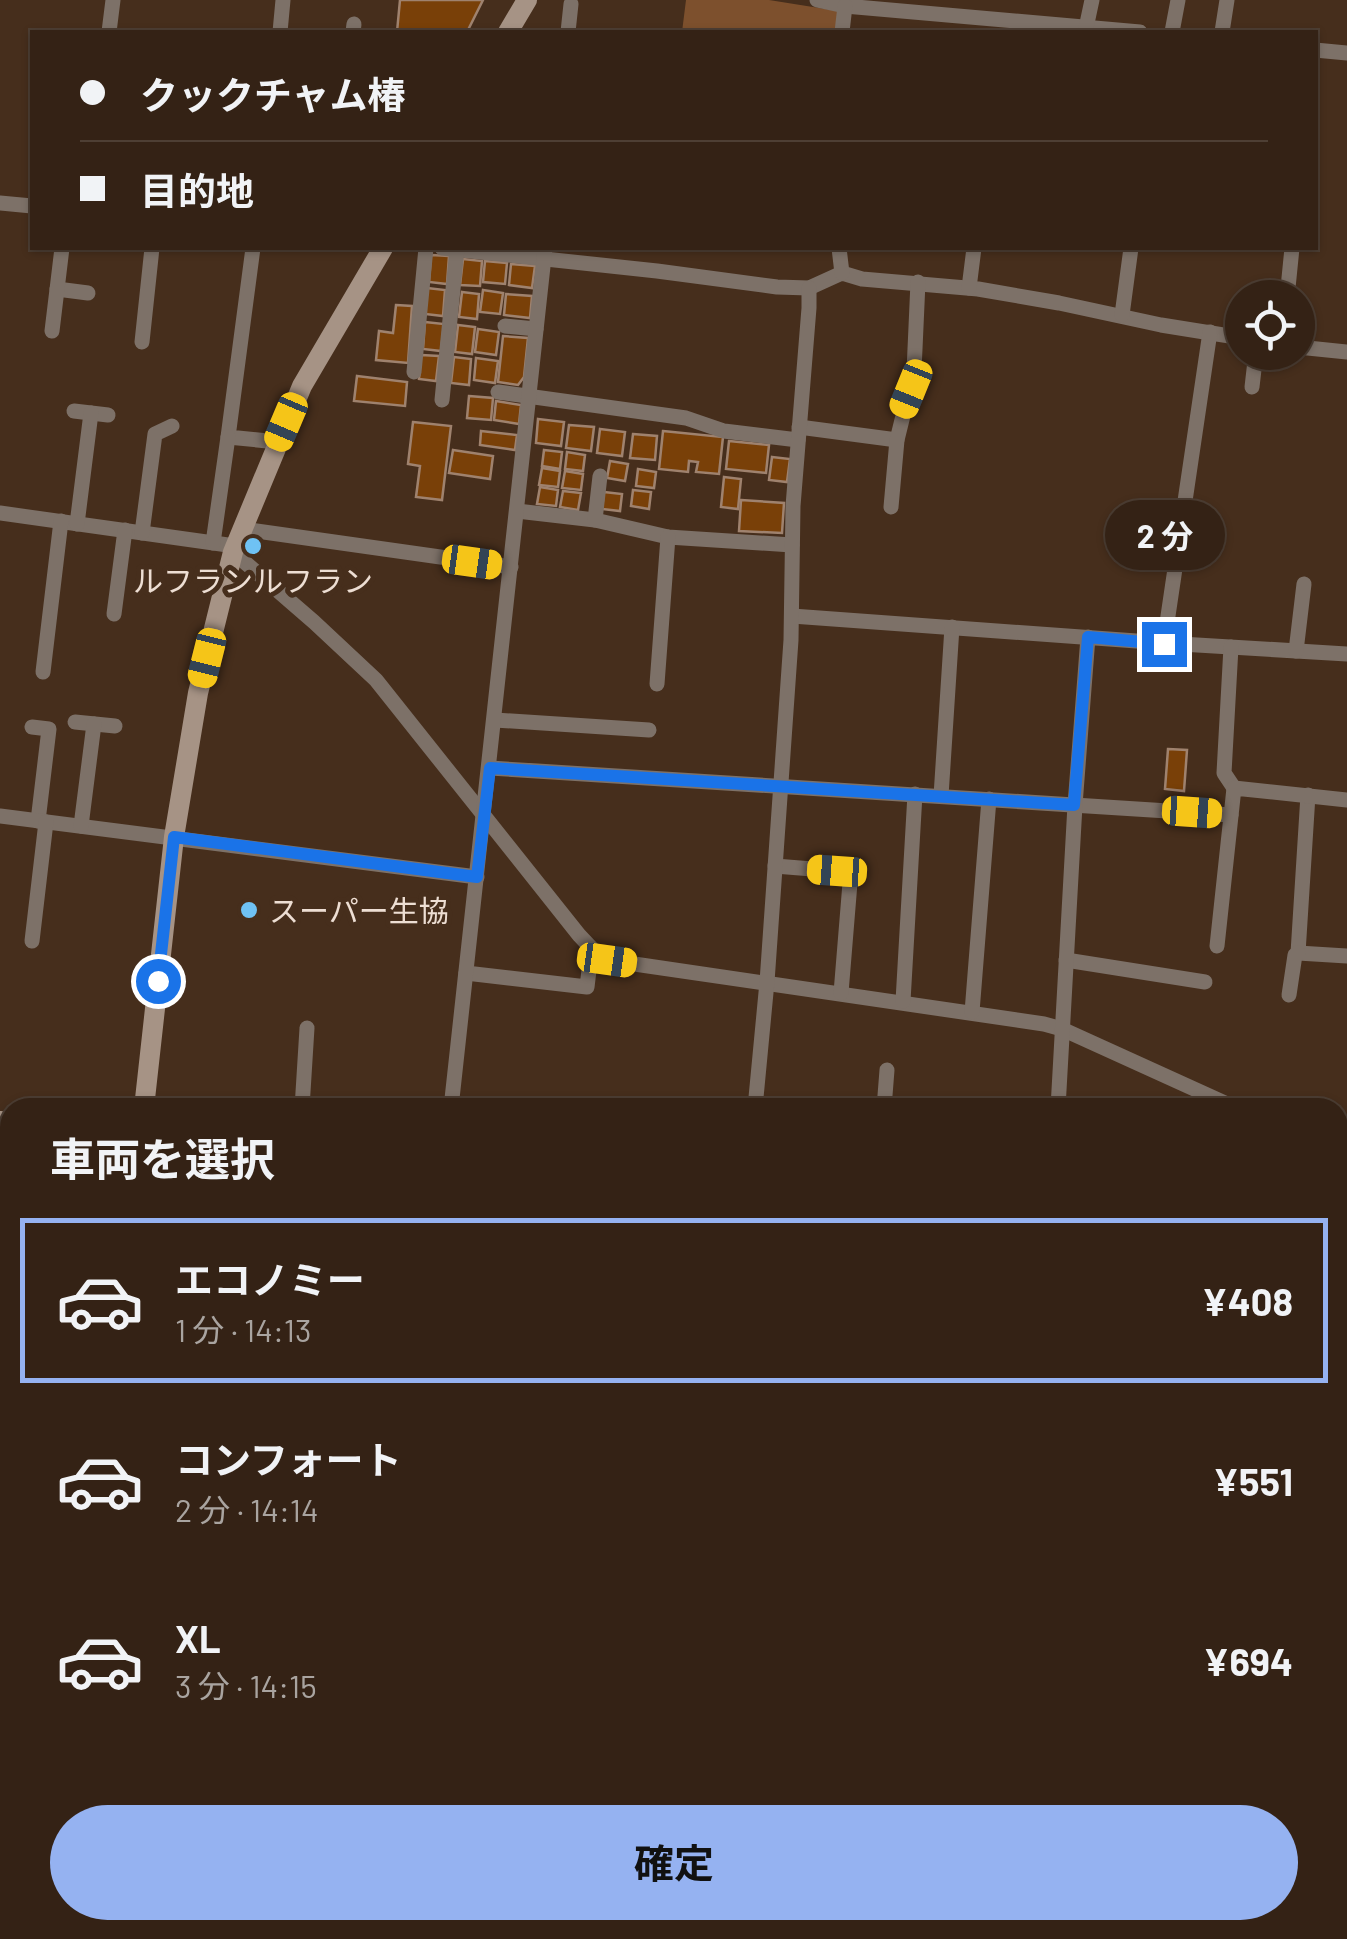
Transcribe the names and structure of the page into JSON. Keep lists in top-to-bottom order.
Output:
{
  "places": ["ルフランルフラン", "スーパー生協"],
  "page": {
    "banner": ["クックチャム椿", "目的地"],
    "bubble": "2 分",
    "heading": "車両を選択",
    "list": [
      {
        "name": "エコノミー",
        "note": "1 分 · 14:13",
        "value": "¥408"
      },
      {
        "name": "コンフォート",
        "note": "2 分 · 14:14",
        "value": "¥551"
      },
      {
        "name": "XL",
        "note": "3 分 · 14:15",
        "value": "¥694"
      }
    ],
    "buttons": "確定"
  }
}
